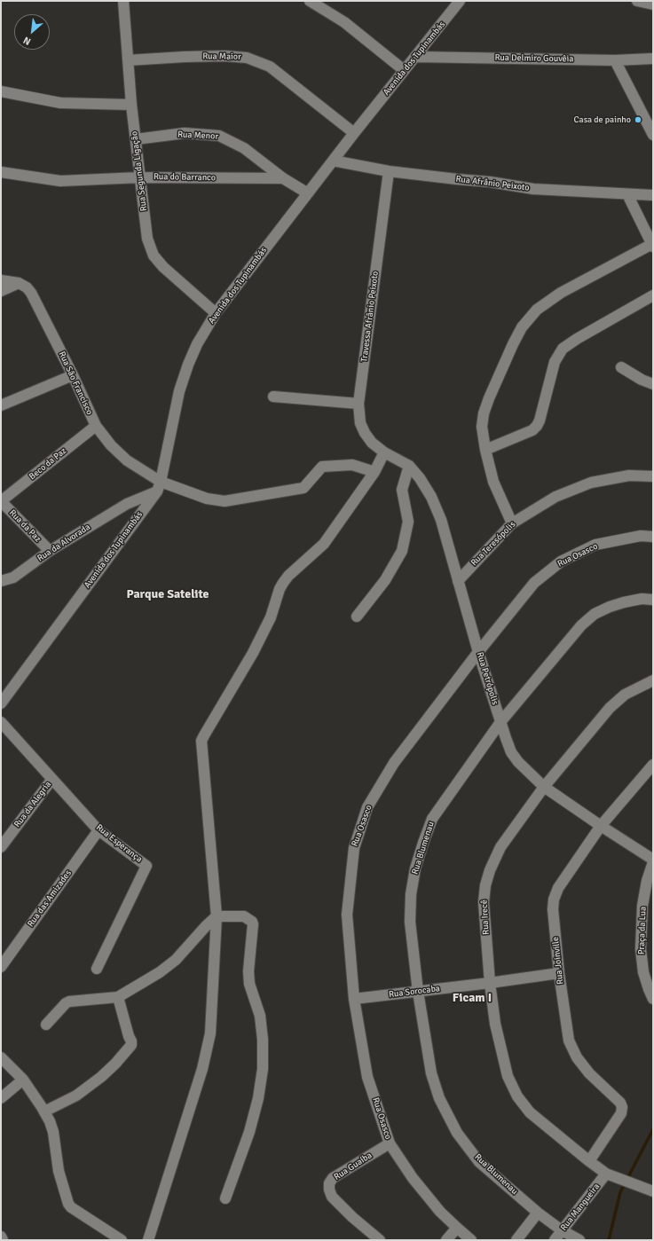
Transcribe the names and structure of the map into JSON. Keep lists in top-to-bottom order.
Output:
{
  "streets": {
    "street": [
      "Rua Maior",
      "Avenida dos Tupinambás",
      "Rua Delmiro Gouvêia",
      "Rua Menor",
      "Rua Segunda Ligação",
      "Rua do Barranco",
      "Rua Afrânio Peixoto",
      "Travessa Afrânio Peixoto",
      "Rua São Francisco",
      "Beco da Paz",
      "Rua da Paz",
      "Rua da Alvorada",
      "Rua Teresópolis",
      "Rua Osasco",
      "Rua Petrópolis",
      "Rua da Alegria",
      "Rua Esperança",
      "Rua Blumenau",
      "Rua das Amizades",
      "Rua Irecê",
      "Praça da Lua",
      "Rua Joinville",
      "Rua Sorocaba",
      "Rua Guaíba",
      "Rua Mangueira"
    ]
  },
  "crossings": [
    ["Rua Maior", "Avenida dos Tupinambás"],
    ["Rua Maior", "Rua Segunda Ligação"],
    ["Avenida dos Tupinambás", "Rua Delmiro Gouvêia"],
    ["Avenida dos Tupinambás", "Rua Menor"],
    ["Avenida dos Tupinambás", "Rua Segunda Ligação"],
    ["Avenida dos Tupinambás", "Rua Afrânio Peixoto"],
    ["Avenida dos Tupinambás", "Rua São Francisco"],
    ["Avenida dos Tupinambás", "Rua da Alvorada"],
    ["Rua Menor", "Rua Segunda Ligação"],
    ["Rua Menor", "Rua do Barranco"],
    ["Rua Segunda Ligação", "Rua do Barranco"],
    ["Rua Afrânio Peixoto", "Travessa Afrânio Peixoto"],
    ["Travessa Afrânio Peixoto", "Rua Petrópolis"],
    ["Rua São Francisco", "Beco da Paz"],
    ["Rua São Francisco", "Rua da Alvorada"],
    ["Beco da Paz", "Rua da Paz"],
    ["Rua da Paz", "Rua da Alvorada"],
    ["Rua Teresópolis", "Rua Petrópolis"],
    ["Rua Osasco", "Rua Petrópolis"],
    ["Rua Osasco", "Rua Sorocaba"],
    ["Rua Osasco", "Rua Guaíba"],
    ["Rua Petrópolis", "Rua Blumenau"],
    ["Rua Petrópolis", "Rua Irecê"],
    ["Rua Petrópolis", "Rua Joinville"],
    ["Rua da Alegria", "Rua Esperança"],
    ["Rua Esperança", "Rua das Amizades"],
    ["Rua Blumenau", "Rua Sorocaba"],
    ["Rua Blumenau", "Rua Mangueira"],
    ["Rua Irecê", "Rua Joinville"],
    ["Rua Irecê", "Rua Sorocaba"],
    ["Rua Irecê", "Rua Mangueira"],
    ["Rua Joinville", "Rua Sorocaba"]
  ],
  "districts": ["Parque Satelite", "Ficam I"],
  "places": ["Casa de painho"],
  "north": "bottom left"
}
